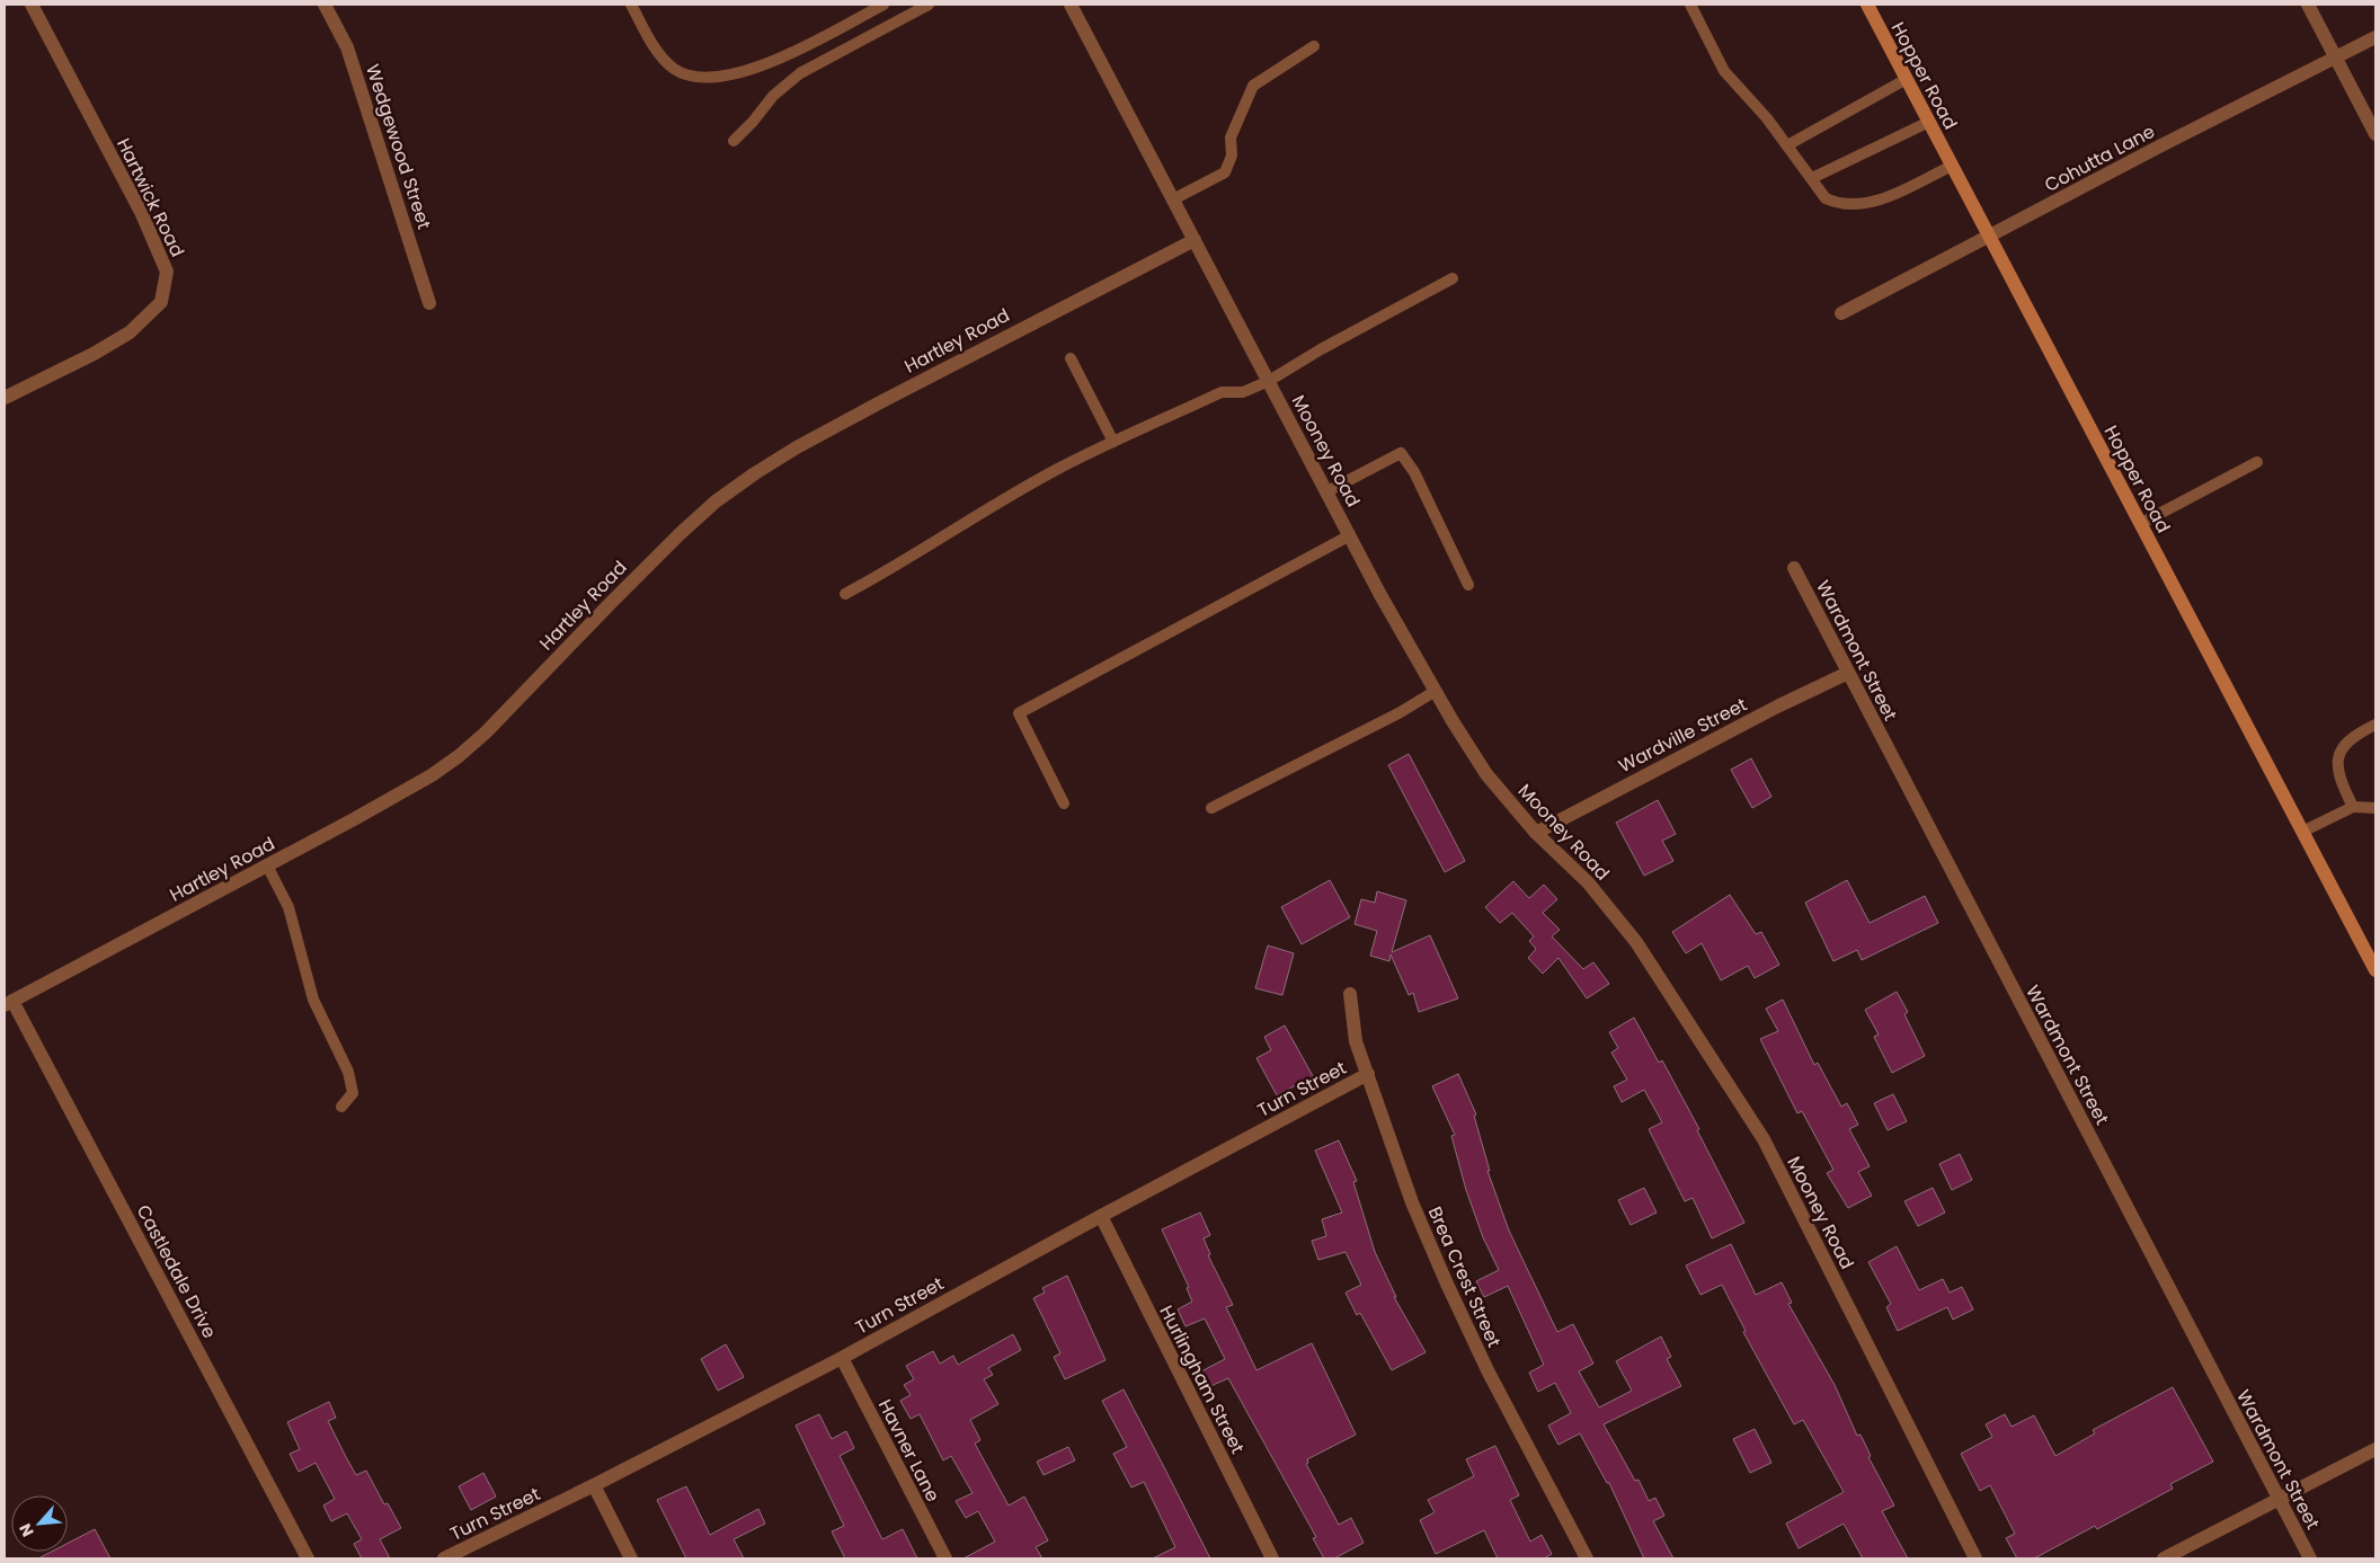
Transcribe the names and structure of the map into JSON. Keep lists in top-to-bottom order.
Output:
{
  "streets": {
    "main road": ["Hopper Road"],
    "street": [
      "Wedgewood Street",
      "Cohutta Lane",
      "Hartwick Road",
      "Hartley Road",
      "Mooney Road",
      "Wardmont Street",
      "Wardville Street",
      "Turn Street",
      "Castledale Drive",
      "Brea Crest Street",
      "Hurlingham Street",
      "Havner Lane"
    ]
  },
  "crossings": [
    ["Hopper Road", "Cohutta Lane"],
    ["Hartley Road", "Mooney Road"],
    ["Hartley Road", "Castledale Drive"],
    ["Mooney Road", "Wardville Street"],
    ["Wardmont Street", "Wardville Street"],
    ["Turn Street", "Brea Crest Street"],
    ["Turn Street", "Hurlingham Street"],
    ["Turn Street", "Havner Lane"]
  ],
  "north": "bottom left"
}
